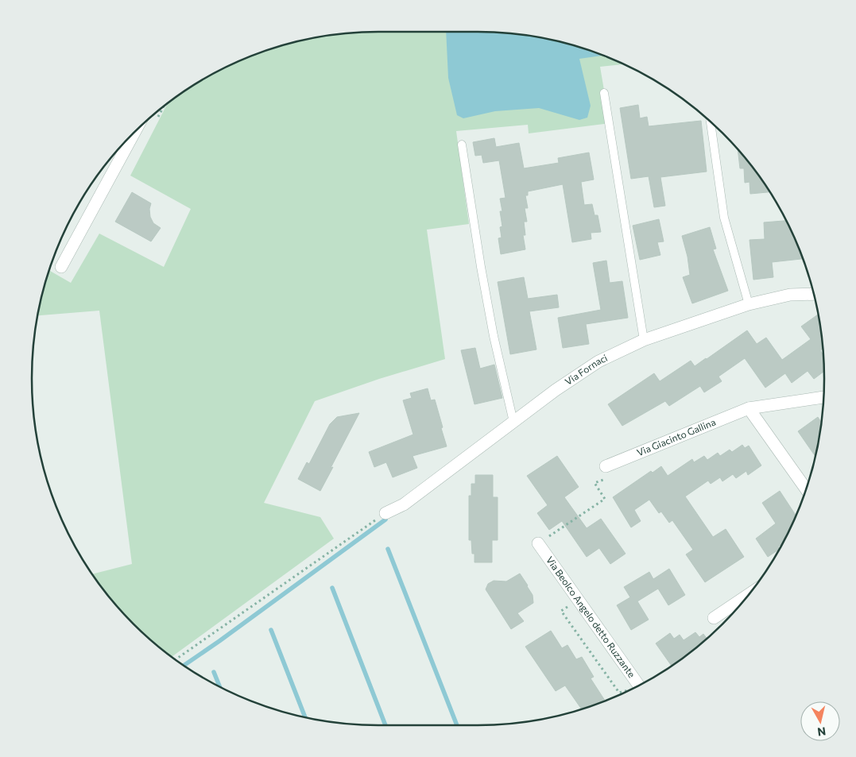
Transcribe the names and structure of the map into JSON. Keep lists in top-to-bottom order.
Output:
{
  "streets": {
    "street": ["Via Fornaci", "Via Giacinto Gallina", "Via Beolco Angelo detto Ruzzante"]
  },
  "north": "bottom"
}
